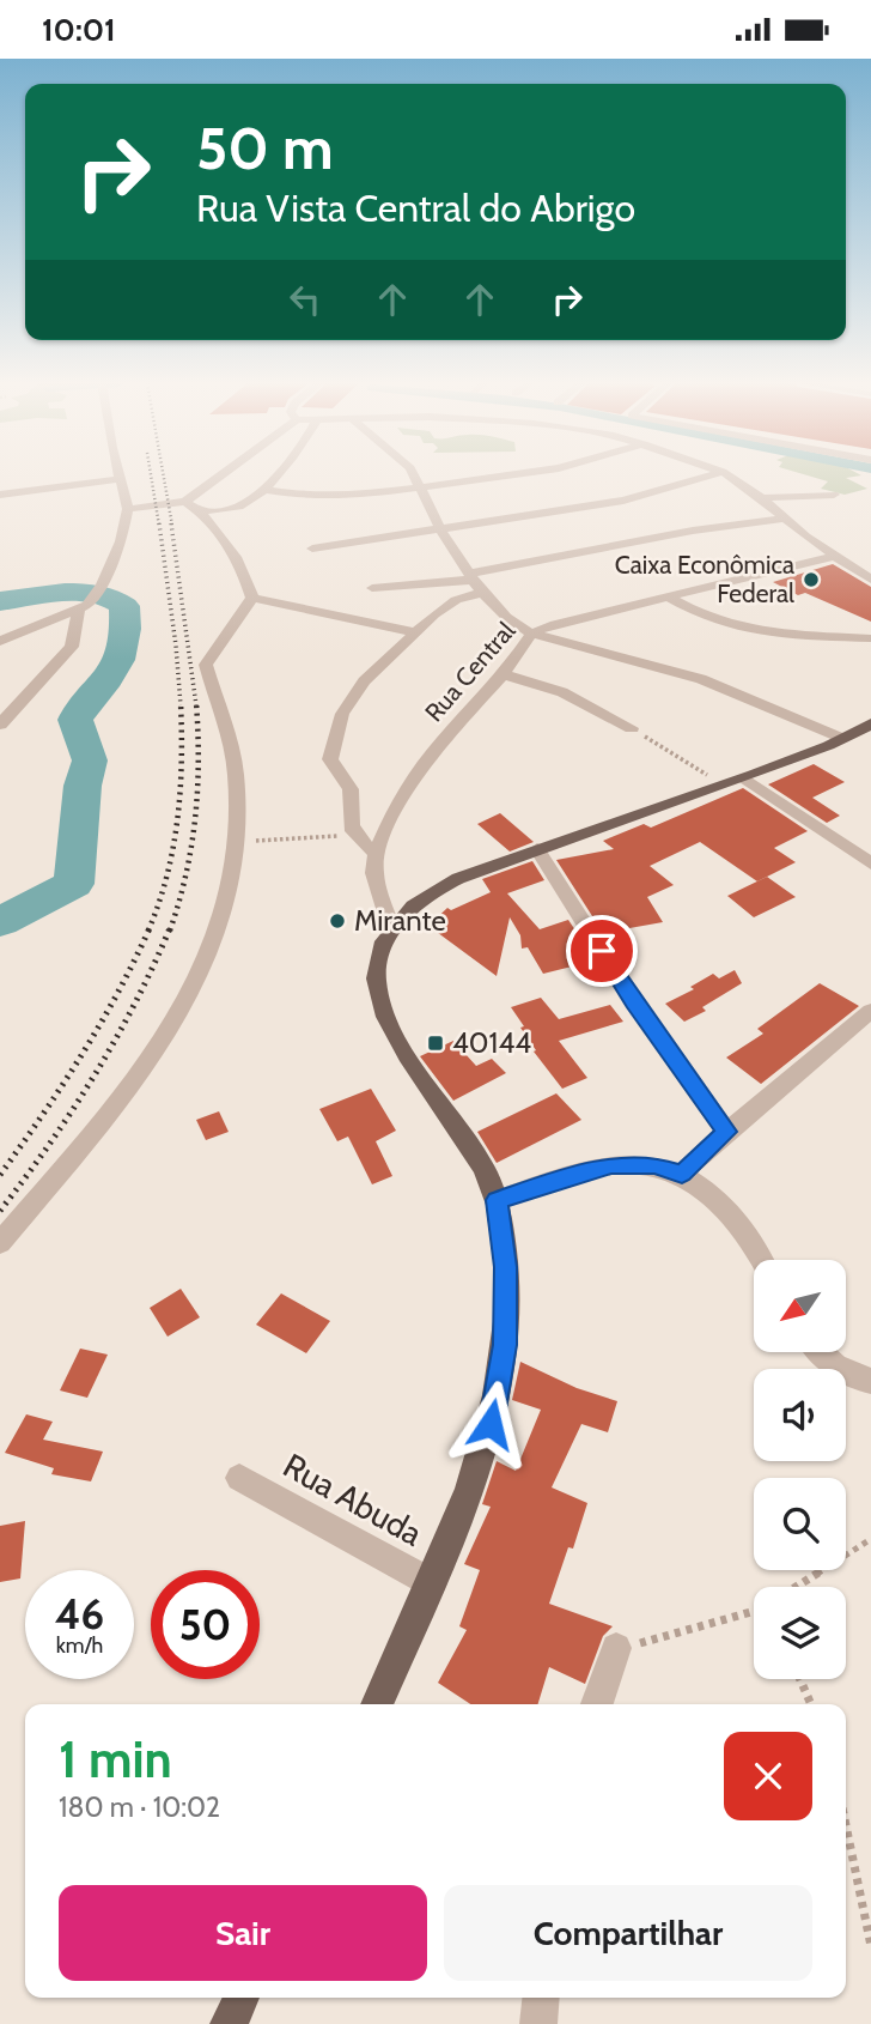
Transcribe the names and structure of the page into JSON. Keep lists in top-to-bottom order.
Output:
{
  "streets": {
    "street": ["Rua Central", "Rua Abuda"]
  },
  "places": {
    "other": ["Caixa Econômica Federal", "Mirante"],
    "transit": ["40144"]
  },
  "north": "bottom left",
  "page": {
    "status": "10:01",
    "turn": ["50 m", "Rua Vista Central do Abrigo"],
    "speed": "46 km/h",
    "limit": "50",
    "heading": ["1 min", "180 m · 10:02"],
    "buttons": ["Sair", "Compartilhar"]
  }
}
